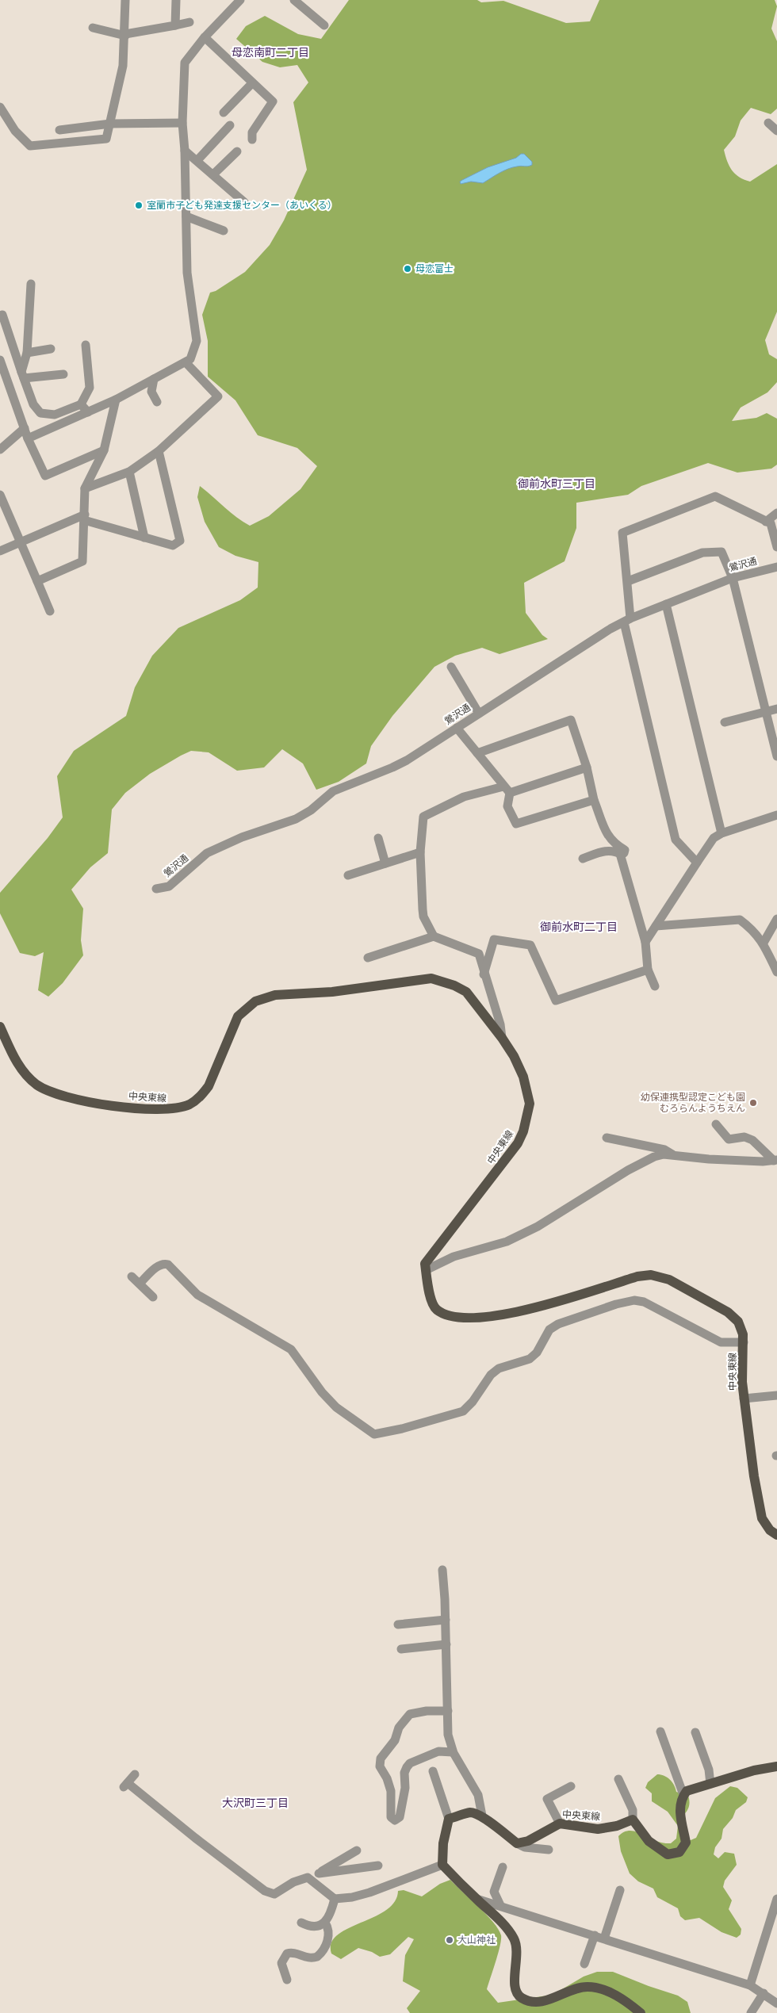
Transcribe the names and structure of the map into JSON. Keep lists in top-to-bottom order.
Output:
{
  "streets": {
    "main road": ["中央東線"],
    "street": ["鶯沢通"]
  },
  "districts": [
    "母恋南町二丁目",
    "御前水町三丁目",
    "御前水町二丁目",
    "大沢町三丁目"
  ],
  "places": [
    "室蘭市子ども発達支援センター（あいくる）",
    "母恋富士",
    "幼保連携型認定こども園 むろらんようちえん",
    "大山神社"
  ]
}
